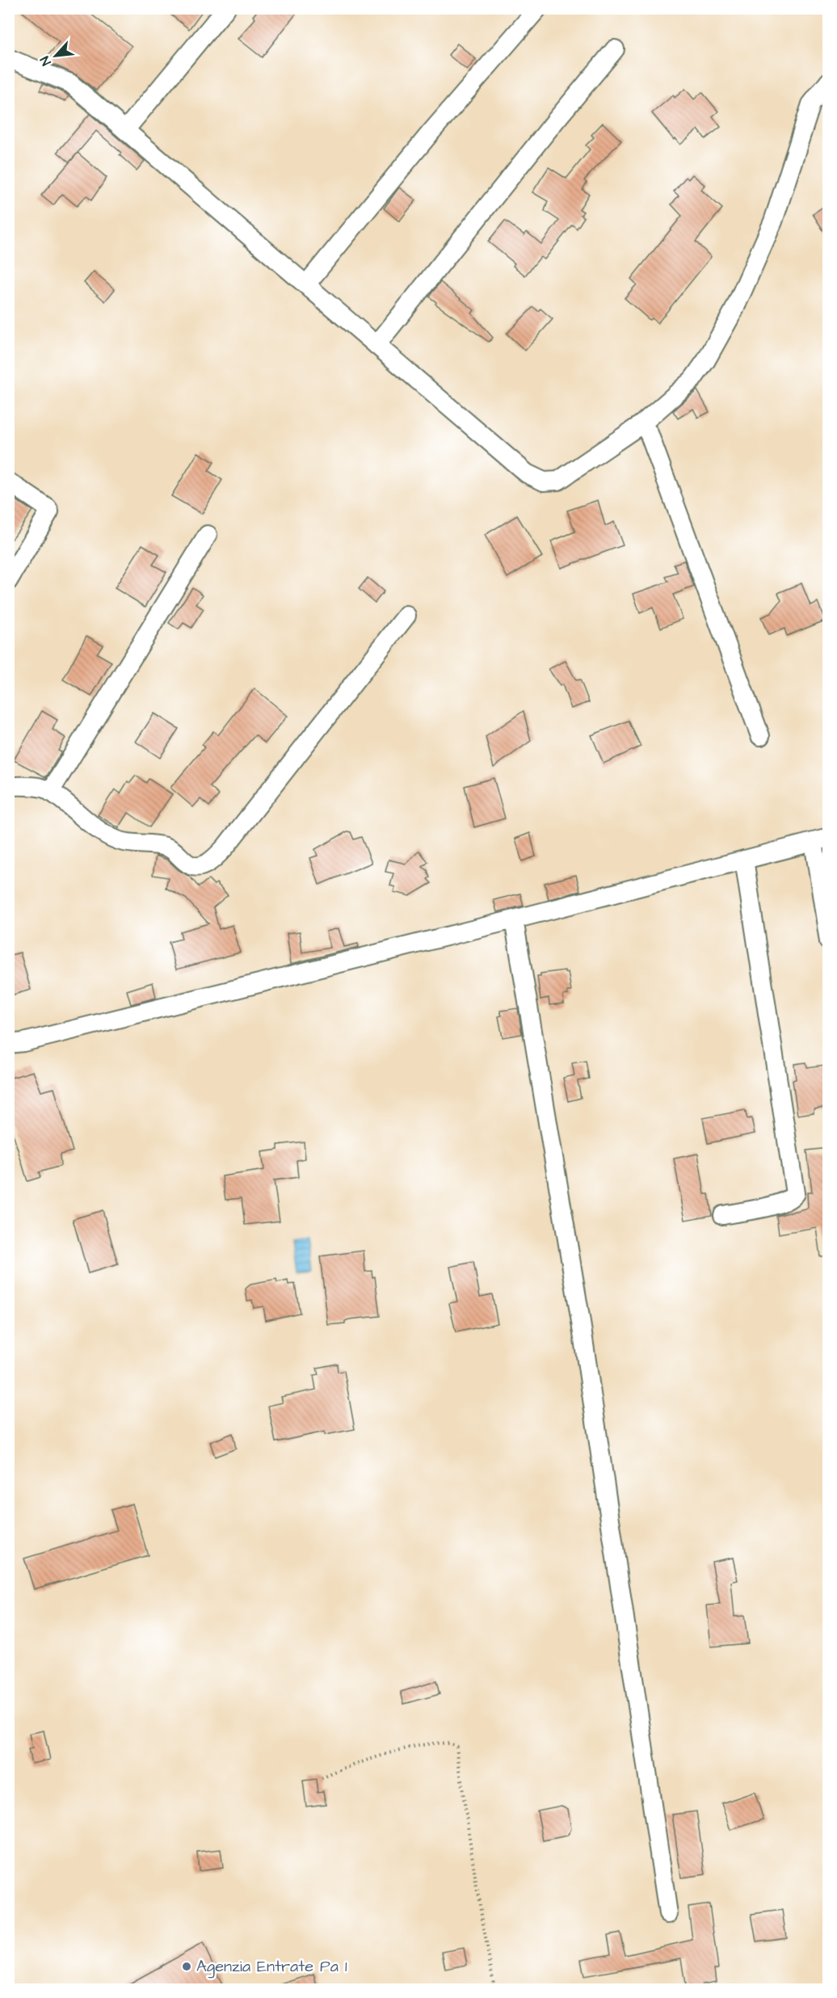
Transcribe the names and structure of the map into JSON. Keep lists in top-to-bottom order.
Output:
{
  "places": ["Agenzia Entrate Pa 1"],
  "north": "bottom left"
}
